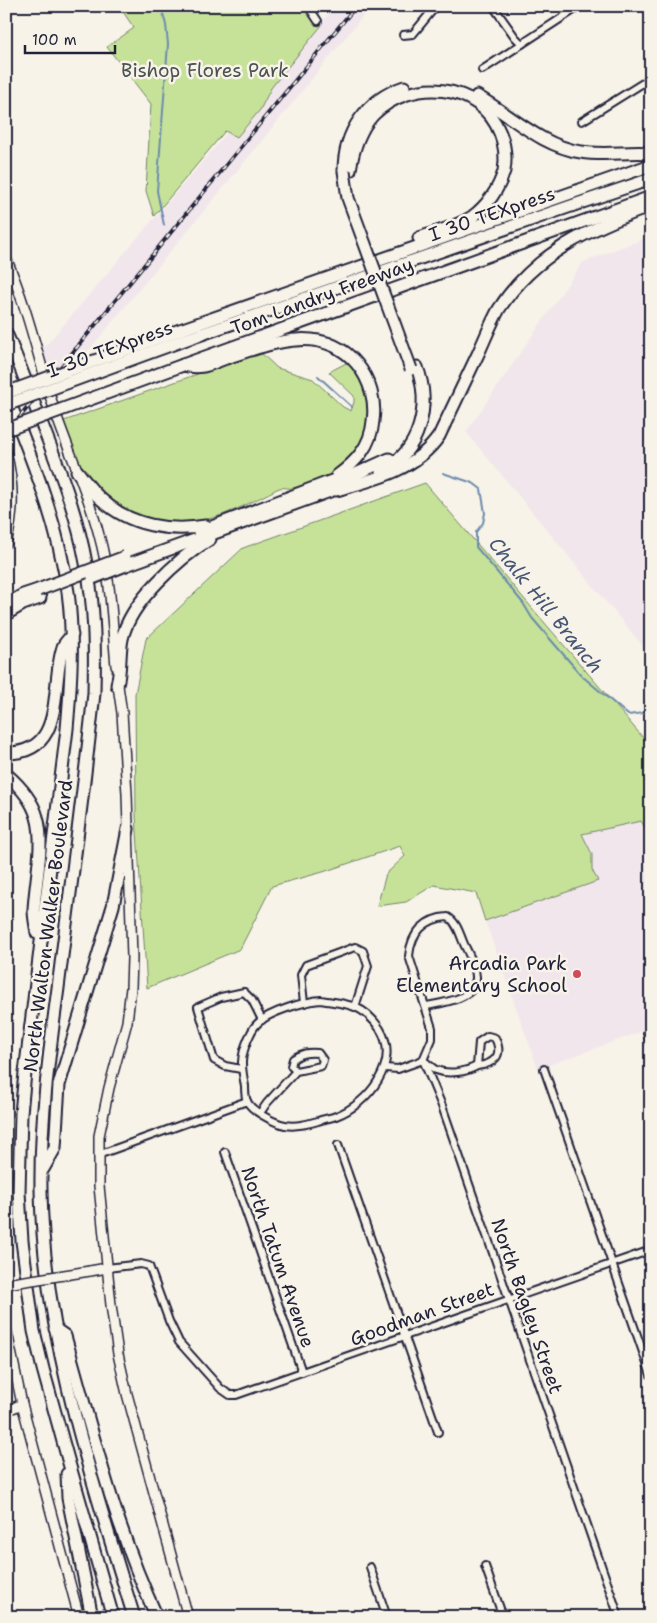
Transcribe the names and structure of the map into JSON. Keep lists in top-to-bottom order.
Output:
{
  "streets": {
    "highway": ["I 30 TEXpress", "Tom Landry Freeway", "North Walton Walker Boulevard"],
    "street": ["North Tatum Avenue", "North Bagley Street", "Goodman Street"]
  },
  "crossings": [
    ["I 30 TEXpress", "Tom Landry Freeway"],
    ["Tom Landry Freeway", "North Walton Walker Boulevard"],
    ["North Tatum Avenue", "Goodman Street"],
    ["North Bagley Street", "Goodman Street"]
  ],
  "water": ["Chalk Hill Branch"],
  "parks": ["Bishop Flores Park"],
  "places": ["Arcadia Park Elementary School"],
  "scale_bar": "100 m"
}
